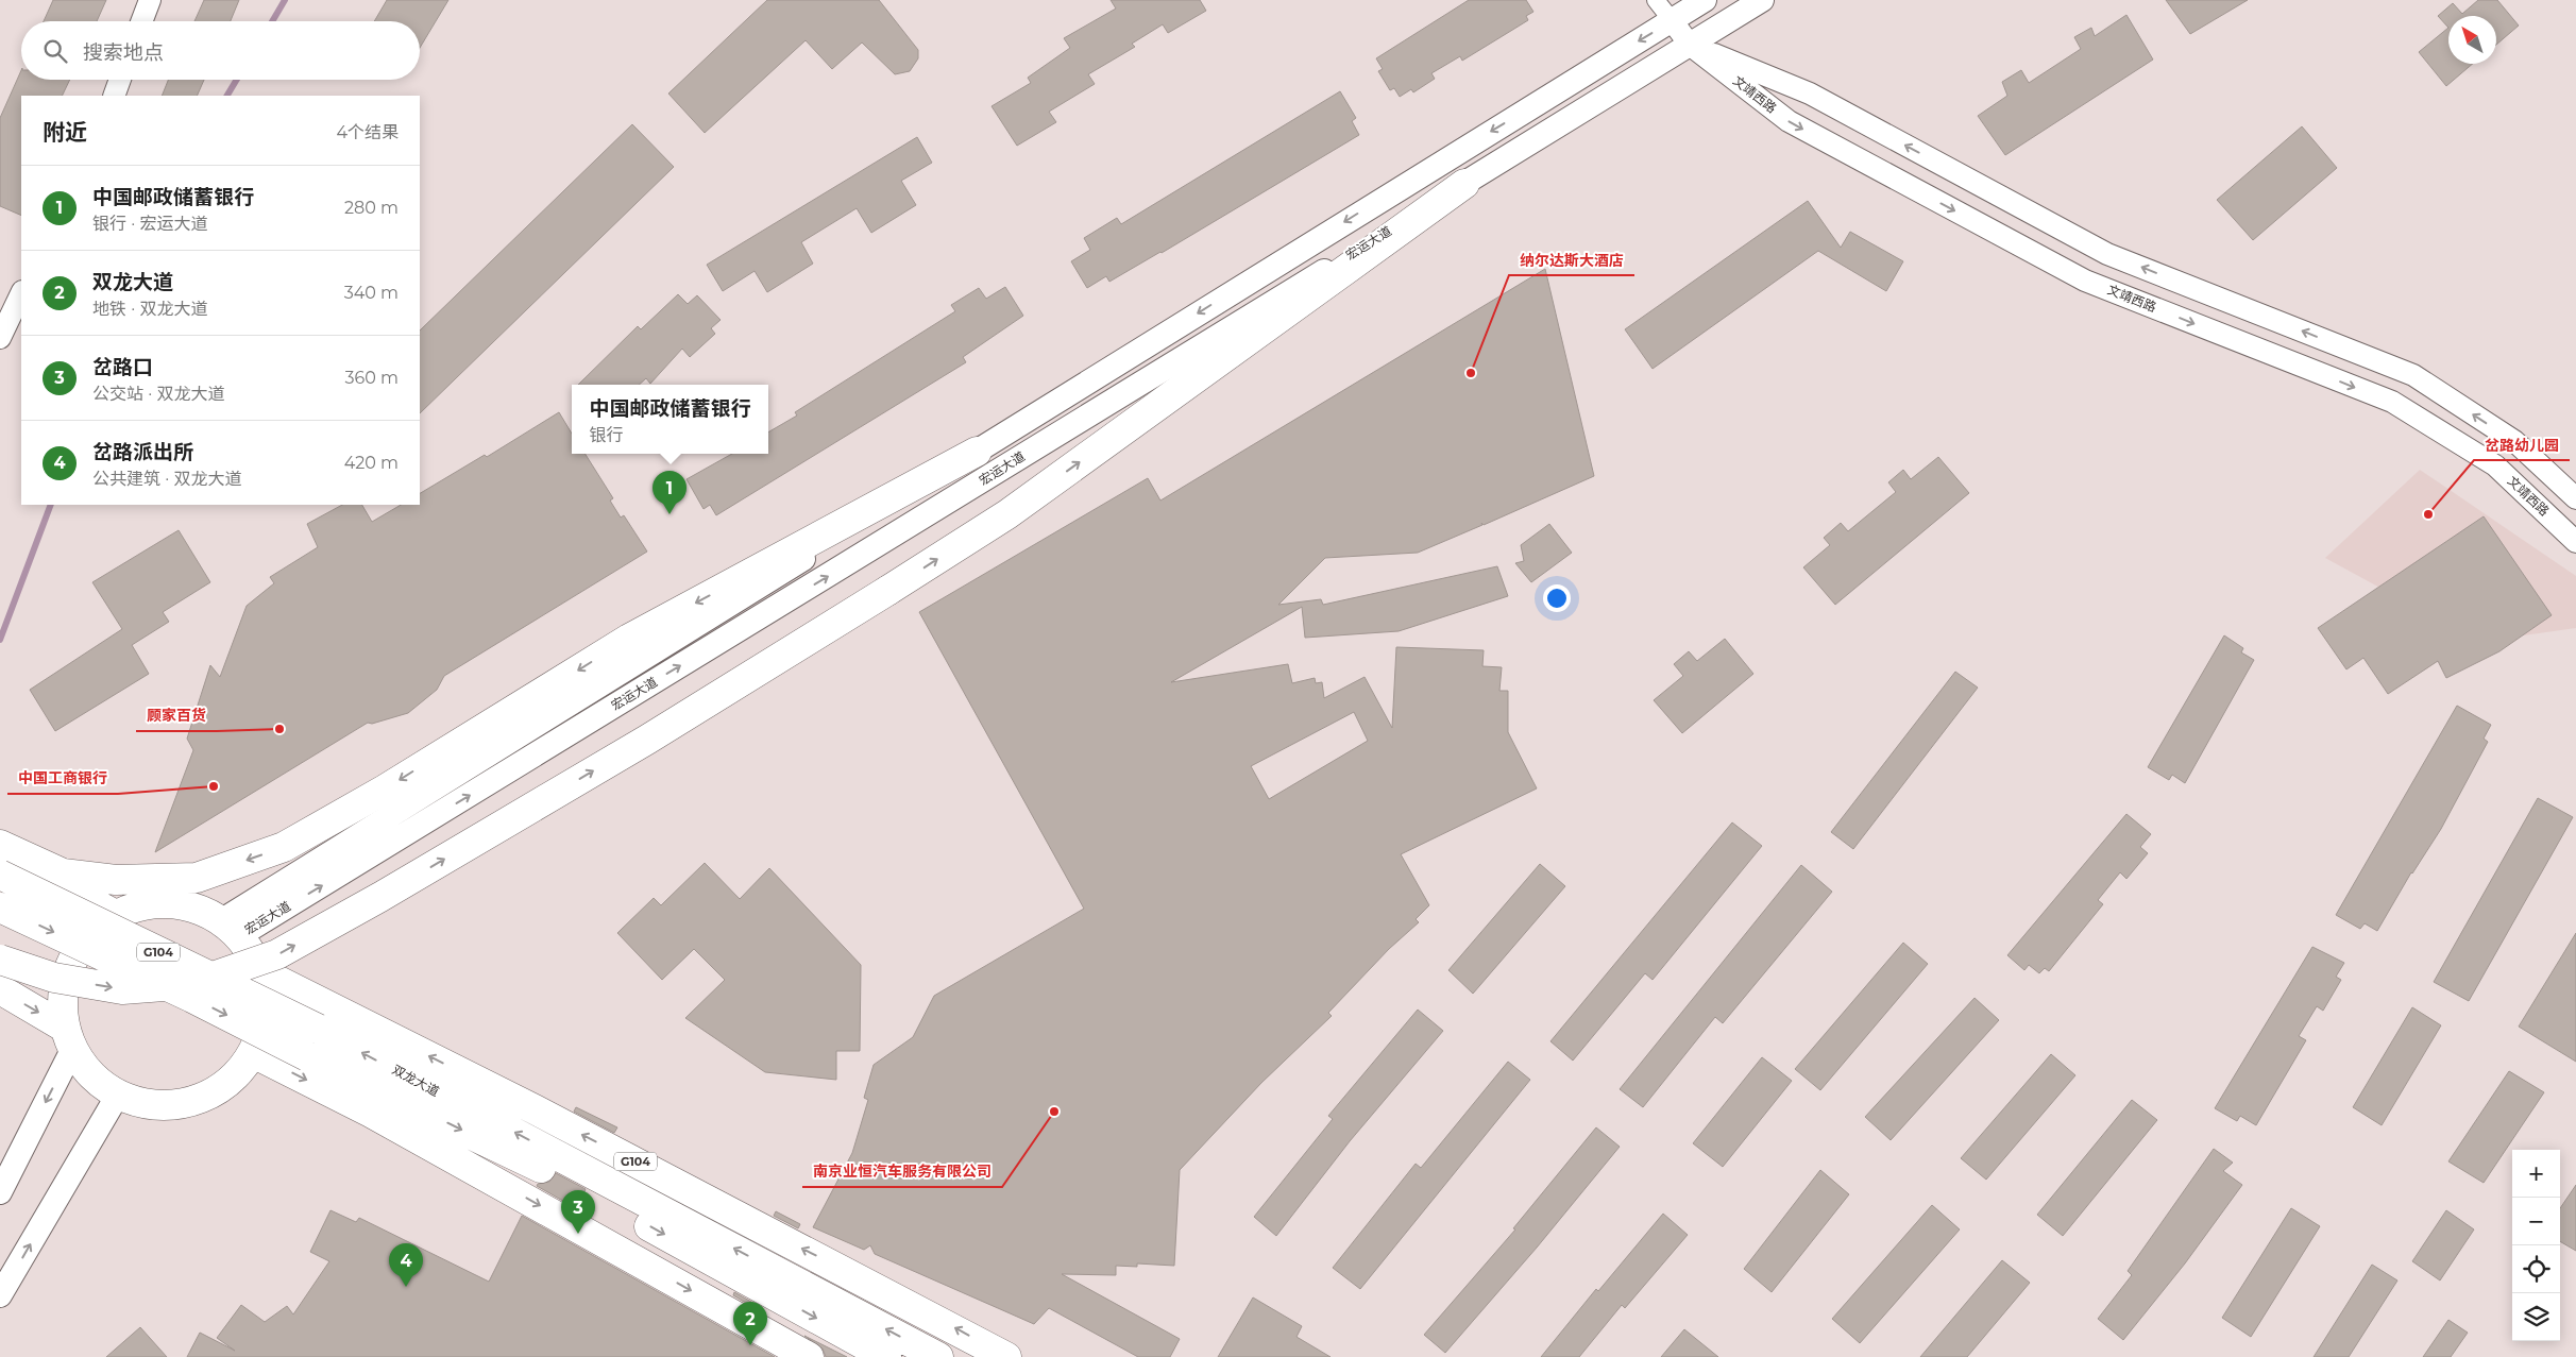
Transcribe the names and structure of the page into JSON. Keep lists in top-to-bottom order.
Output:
{
  "streets": {
    "highway": ["G104", "双龙大道"],
    "main road": ["宏运大道"],
    "street": ["文靖西路"]
  },
  "crossings": [
    ["文靖西路", "宏运大道"]
  ],
  "places": [
    "纳尔达斯大酒店",
    "岔路幼儿园",
    "顾家百货",
    "中国工商银行",
    "南京业恒汽车服务有限公司"
  ],
  "north": "top left",
  "page": {
    "search": "搜索地点",
    "heading": ["附近", "4个结果"],
    "list": [
      {
        "mark": "1",
        "name": "中国邮政储蓄银行",
        "note": "银行 · 宏运大道",
        "value": "280 m"
      },
      {
        "mark": "2",
        "name": "双龙大道",
        "note": "地铁 · 双龙大道",
        "value": "340 m"
      },
      {
        "mark": "3",
        "name": "岔路口",
        "note": "公交站 · 双龙大道",
        "value": "360 m"
      },
      {
        "mark": "4",
        "name": "岔路派出所",
        "note": "公共建筑 · 双龙大道",
        "value": "420 m"
      }
    ],
    "popup": ["中国邮政储蓄银行", "银行"],
    "pins": [
      "1",
      "3",
      "4",
      "2"
    ],
    "map_buttons": ["+", "−"]
  }
}
